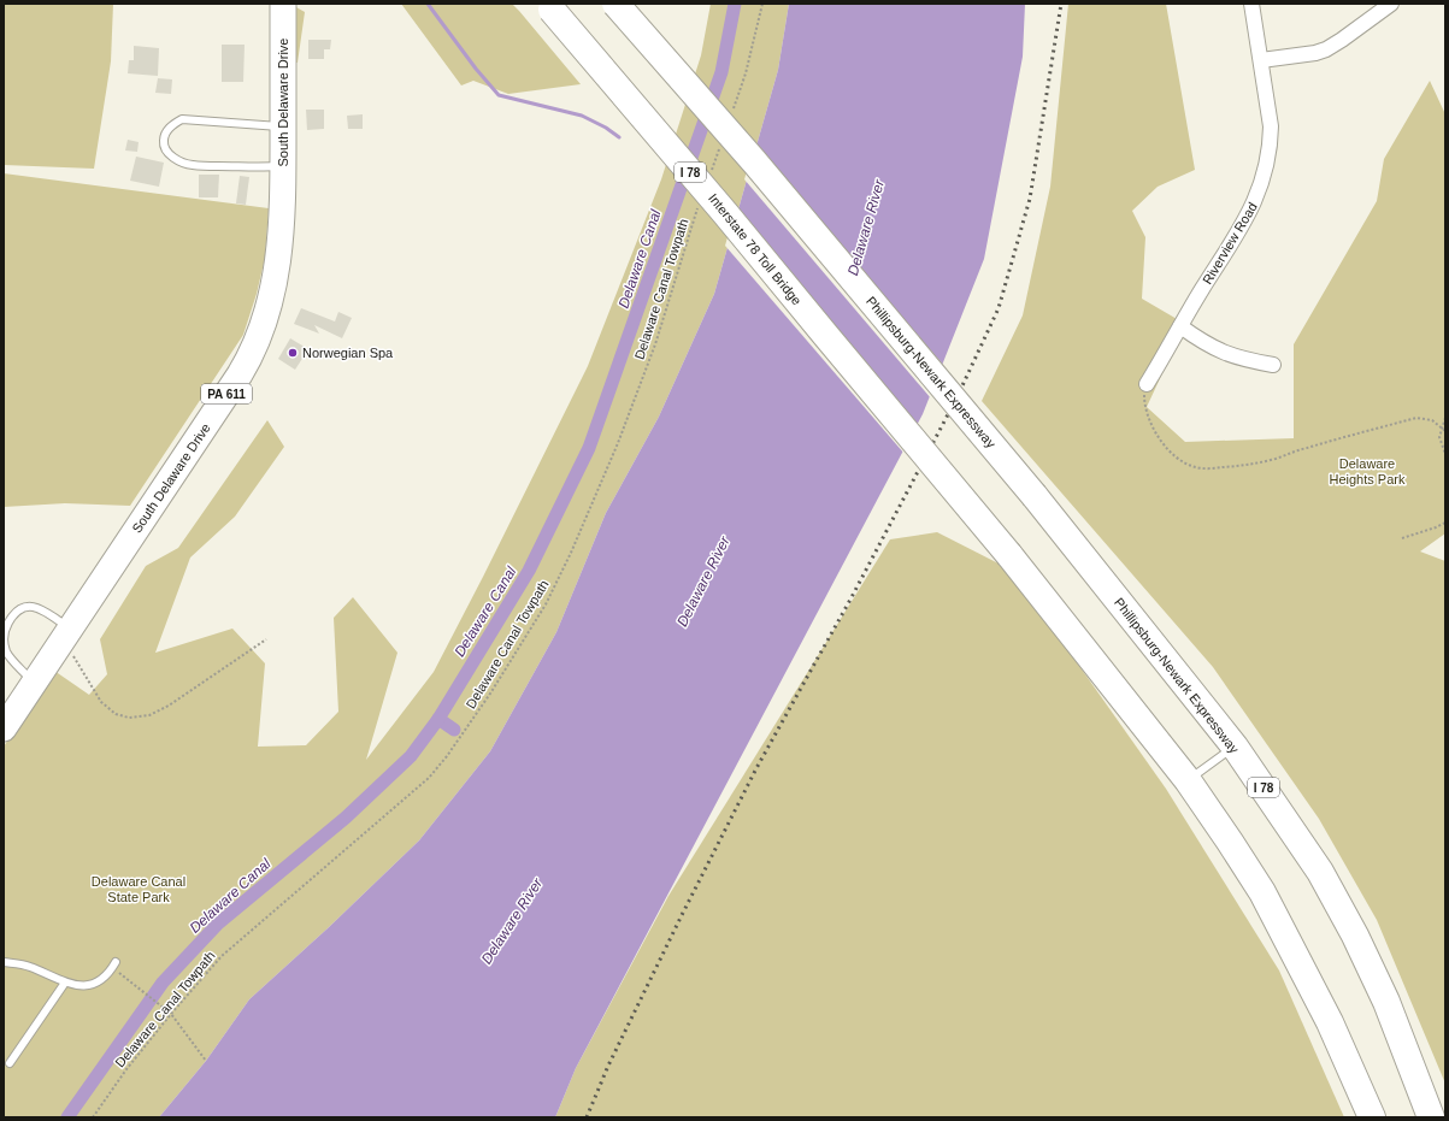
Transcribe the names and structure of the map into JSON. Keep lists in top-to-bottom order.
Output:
{
  "streets": {
    "highway": [
      "South Delaware Drive",
      "I 78",
      "Interstate 78 Toll Bridge",
      "Phillipsburg-Newark Expressway",
      "PA 611"
    ],
    "street": ["Riverview Road"],
    "path": ["Delaware Canal Towpath"]
  },
  "crossings": [
    ["I 78", "Interstate 78 Toll Bridge"]
  ],
  "water": ["Delaware River", "Delaware Canal"],
  "parks": ["Delaware Heights Park", "Delaware Canal State Park"],
  "places": ["Norwegian Spa"]
}
